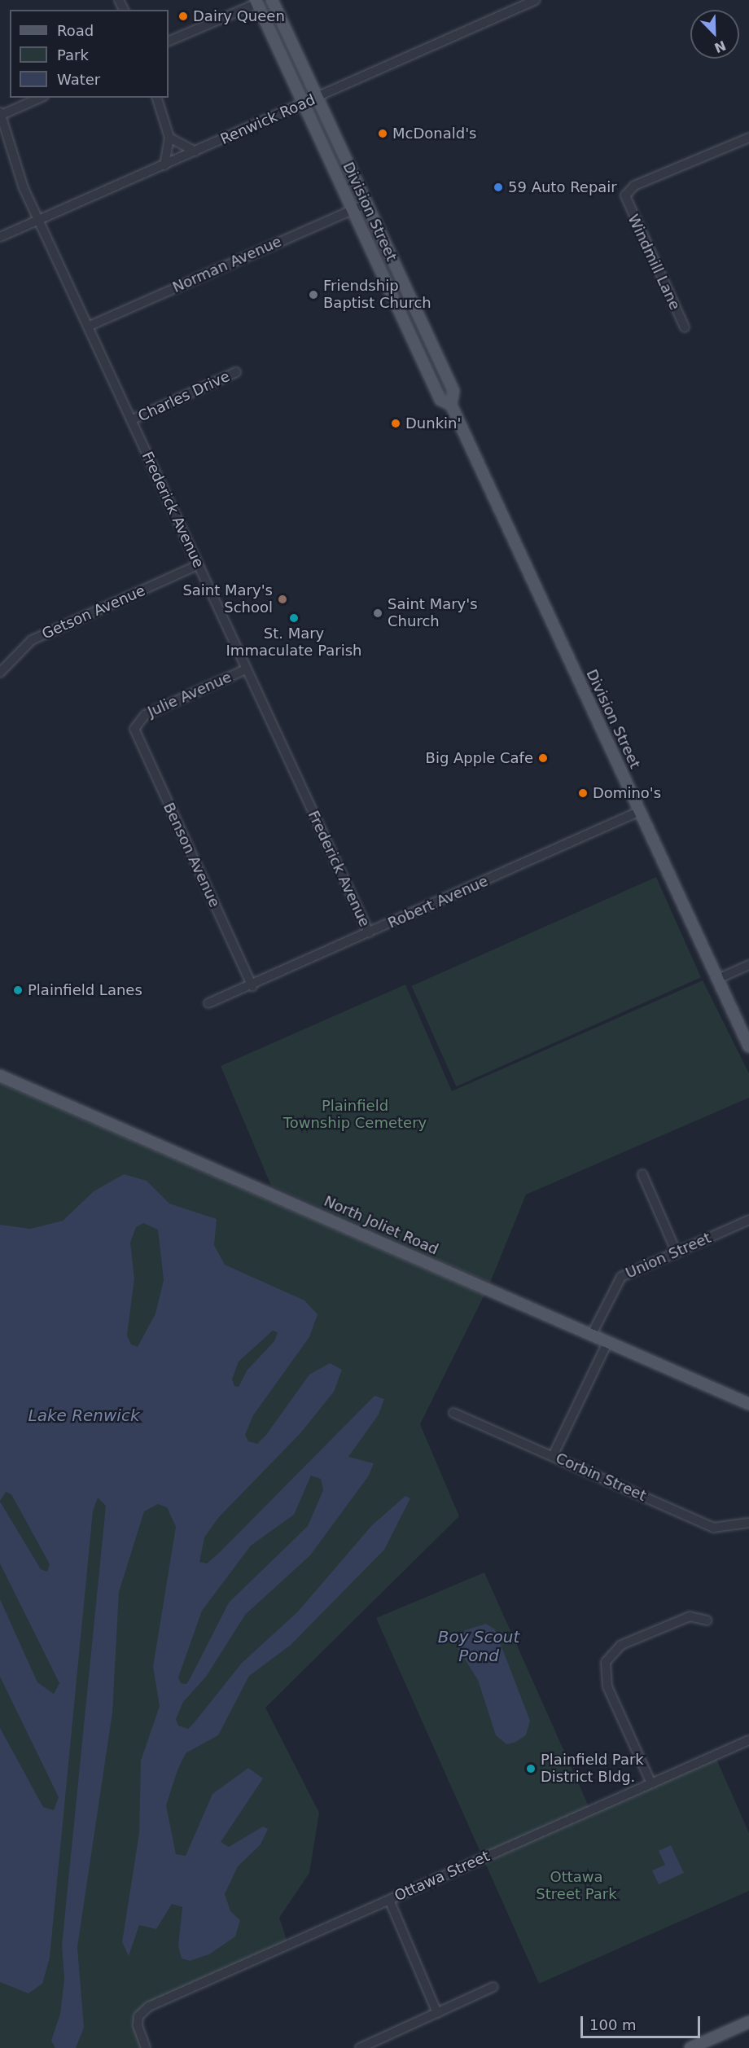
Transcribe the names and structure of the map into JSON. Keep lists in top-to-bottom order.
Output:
{
  "streets": {
    "main road": ["Division Street", "North Joliet Road"],
    "street": [
      "Renwick Road",
      "Windmill Lane",
      "Norman Avenue",
      "Charles Drive",
      "Frederick Avenue",
      "Getson Avenue",
      "Julie Avenue",
      "Benson Avenue",
      "Robert Avenue",
      "Union Street",
      "Corbin Street",
      "Ottawa Street"
    ]
  },
  "crossings": [
    ["Renwick Road", "Division Street"],
    ["Renwick Road", "Frederick Avenue"],
    ["Division Street", "Norman Avenue"],
    ["Division Street", "Robert Avenue"],
    ["Norman Avenue", "Frederick Avenue"],
    ["Charles Drive", "Frederick Avenue"],
    ["Frederick Avenue", "Getson Avenue"],
    ["Frederick Avenue", "Julie Avenue"],
    ["Frederick Avenue", "Robert Avenue"],
    ["Julie Avenue", "Benson Avenue"],
    ["Benson Avenue", "Robert Avenue"],
    ["North Joliet Road", "Union Street"]
  ],
  "water": ["Lake Renwick", "Boy Scout Pond"],
  "parks": ["Plainfield Township Cemetery", "Ottawa Street Park"],
  "places": [
    "Dairy Queen",
    "McDonald's",
    "59 Auto Repair",
    "Friendship Baptist Church",
    "Dunkin'",
    "Saint Mary's School",
    "Saint Mary's Church",
    "St. Mary Immaculate Parish",
    "Big Apple Cafe",
    "Domino's",
    "Plainfield Lanes",
    "Plainfield Park District Bldg."
  ],
  "legend": ["Road", "Park", "Water"],
  "scale_bar": "100 m",
  "north": "bottom right"
}
